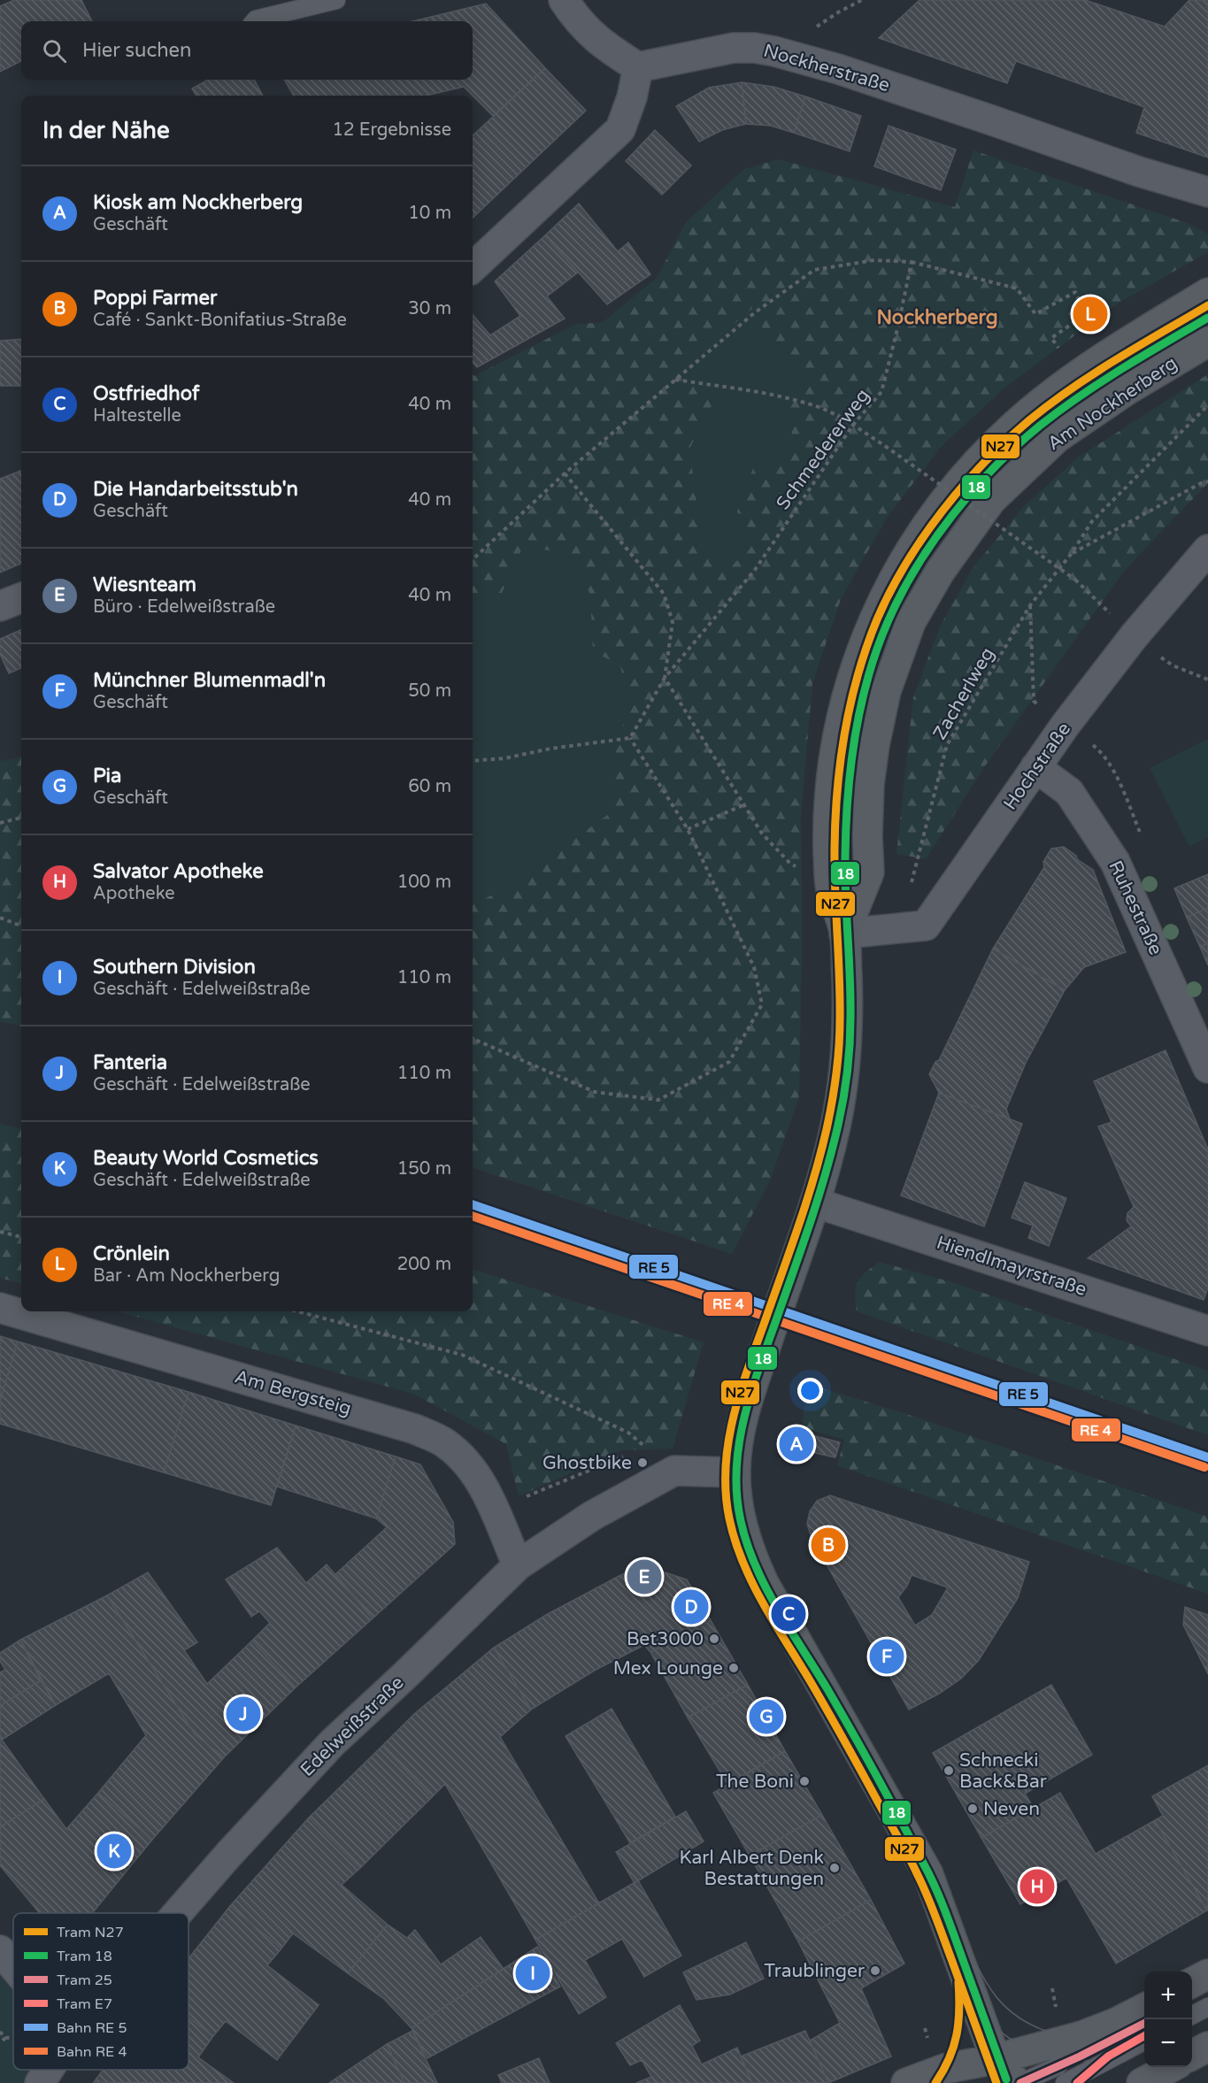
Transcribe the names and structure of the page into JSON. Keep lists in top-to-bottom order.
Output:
{
  "streets": {
    "main road": ["Am Nockherberg"],
    "street": [
      "Nockherstraße",
      "Hochstraße",
      "Ruhestraße",
      "Hiendlmayrstraße",
      "Am Bergsteig",
      "Edelweißstraße"
    ],
    "path": ["Schmedererweg", "Zacherlweg"]
  },
  "crossings": [
    ["Am Nockherberg", "Hiendlmayrstraße"],
    ["Zacherlweg", "Hochstraße"],
    ["Hochstraße", "Ruhestraße"],
    ["Am Bergsteig", "Edelweißstraße"]
  ],
  "districts": ["Nockherberg"],
  "places": [
    "Ghostbike",
    "Bet3000",
    "Mex Lounge",
    "Schnecki Back&Bar",
    "The Boni",
    "Neven",
    "Karl Albert Denk Bestattungen",
    "Traublinger"
  ],
  "lines": [
    "tram line N27",
    "tram line 18",
    "tram line 25",
    "tram line E7"
  ],
  "legend": [
    "Tram N27",
    "Tram 18",
    "Tram 25",
    "Tram E7",
    "Bahn RE 5",
    "Bahn RE 4"
  ],
  "page": {
    "search": "Hier suchen",
    "heading": ["In der Nähe", "12 Ergebnisse"],
    "list": [
      {
        "mark": "A",
        "name": "Kiosk am Nockherberg",
        "note": "Geschäft",
        "value": "10 m"
      },
      {
        "mark": "B",
        "name": "Poppi Farmer",
        "note": "Café · Sankt-Bonifatius-Straße",
        "value": "30 m"
      },
      {
        "mark": "C",
        "name": "Ostfriedhof",
        "note": "Haltestelle",
        "value": "40 m"
      },
      {
        "mark": "D",
        "name": "Die Handarbeitsstub'n",
        "note": "Geschäft",
        "value": "40 m"
      },
      {
        "mark": "E",
        "name": "Wiesnteam",
        "note": "Büro · Edelweißstraße",
        "value": "40 m"
      },
      {
        "mark": "F",
        "name": "Münchner Blumenmadl'n",
        "note": "Geschäft",
        "value": "50 m"
      },
      {
        "mark": "G",
        "name": "Pia",
        "note": "Geschäft",
        "value": "60 m"
      },
      {
        "mark": "H",
        "name": "Salvator Apotheke",
        "note": "Apotheke",
        "value": "100 m"
      },
      {
        "mark": "I",
        "name": "Southern Division",
        "note": "Geschäft · Edelweißstraße",
        "value": "110 m"
      },
      {
        "mark": "J",
        "name": "Fanteria",
        "note": "Geschäft · Edelweißstraße",
        "value": "110 m"
      },
      {
        "mark": "K",
        "name": "Beauty World Cosmetics",
        "note": "Geschäft · Edelweißstraße",
        "value": "150 m"
      },
      {
        "mark": "L",
        "name": "Crönlein",
        "note": "Bar · Am Nockherberg",
        "value": "200 m"
      }
    ],
    "pins": [
      "L",
      "A",
      "B",
      "E",
      "D",
      "C",
      "F",
      "J",
      "G",
      "K",
      "H",
      "I"
    ],
    "map_buttons": ["+", "−"]
  }
}
